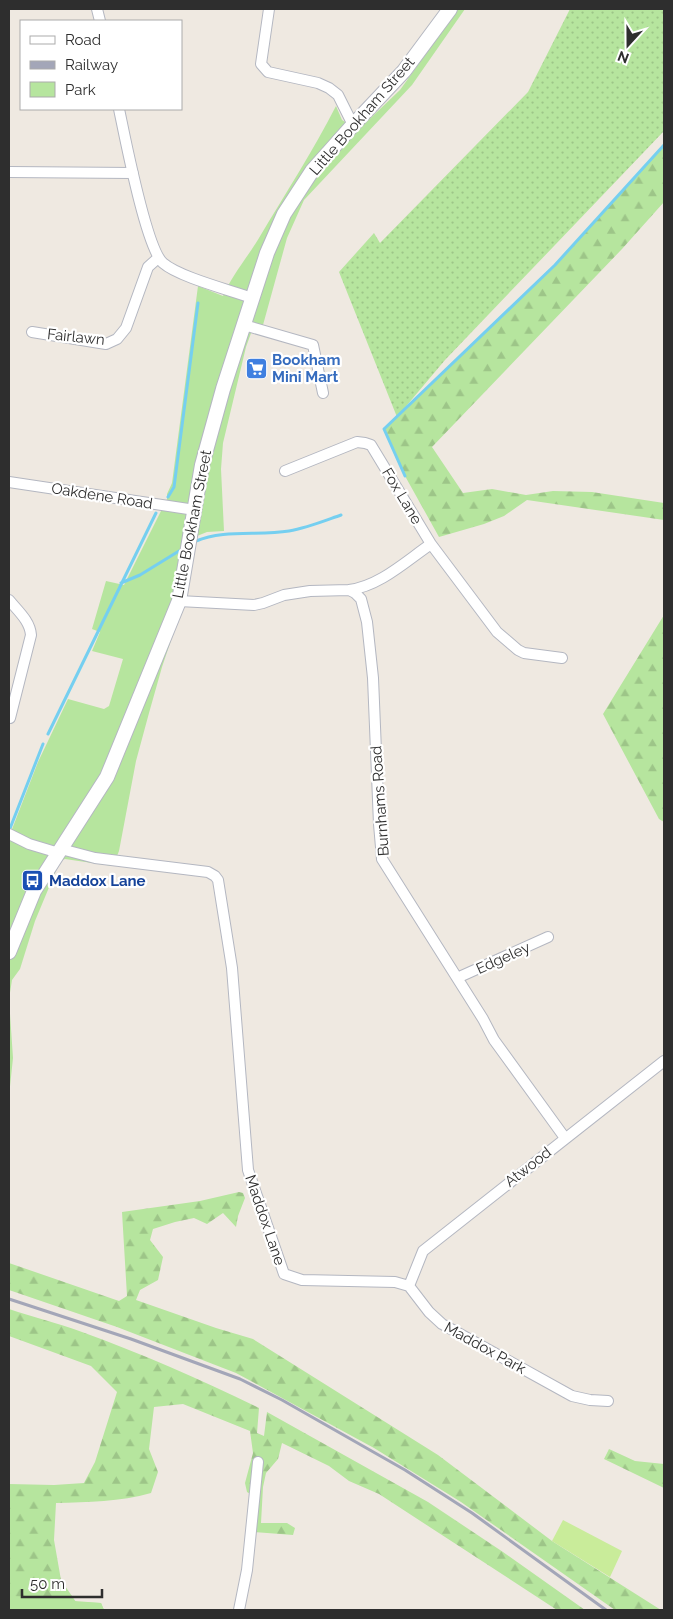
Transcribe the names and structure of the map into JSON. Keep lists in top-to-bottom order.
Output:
{
  "streets": {
    "street": [
      "Little Bookham Street",
      "Fairlawn",
      "Oakdene Road",
      "Fox Lane",
      "Burnhams Road",
      "Edgeley",
      "Atwood",
      "Maddox Lane",
      "Maddox Park"
    ]
  },
  "crossings": [
    ["Little Bookham Street", "Oakdene Road"],
    ["Little Bookham Street", "Maddox Lane"],
    ["Burnhams Road", "Edgeley"],
    ["Burnhams Road", "Atwood"],
    ["Atwood", "Maddox Lane"],
    ["Atwood", "Maddox Park"],
    ["Maddox Lane", "Maddox Park"]
  ],
  "places": {
    "supermarket": ["Bookham Mini Mart"],
    "bus stop": ["Maddox Lane"]
  },
  "legend": ["Road", "Railway", "Park"],
  "scale_bar": "50 m",
  "north": "bottom"
}
